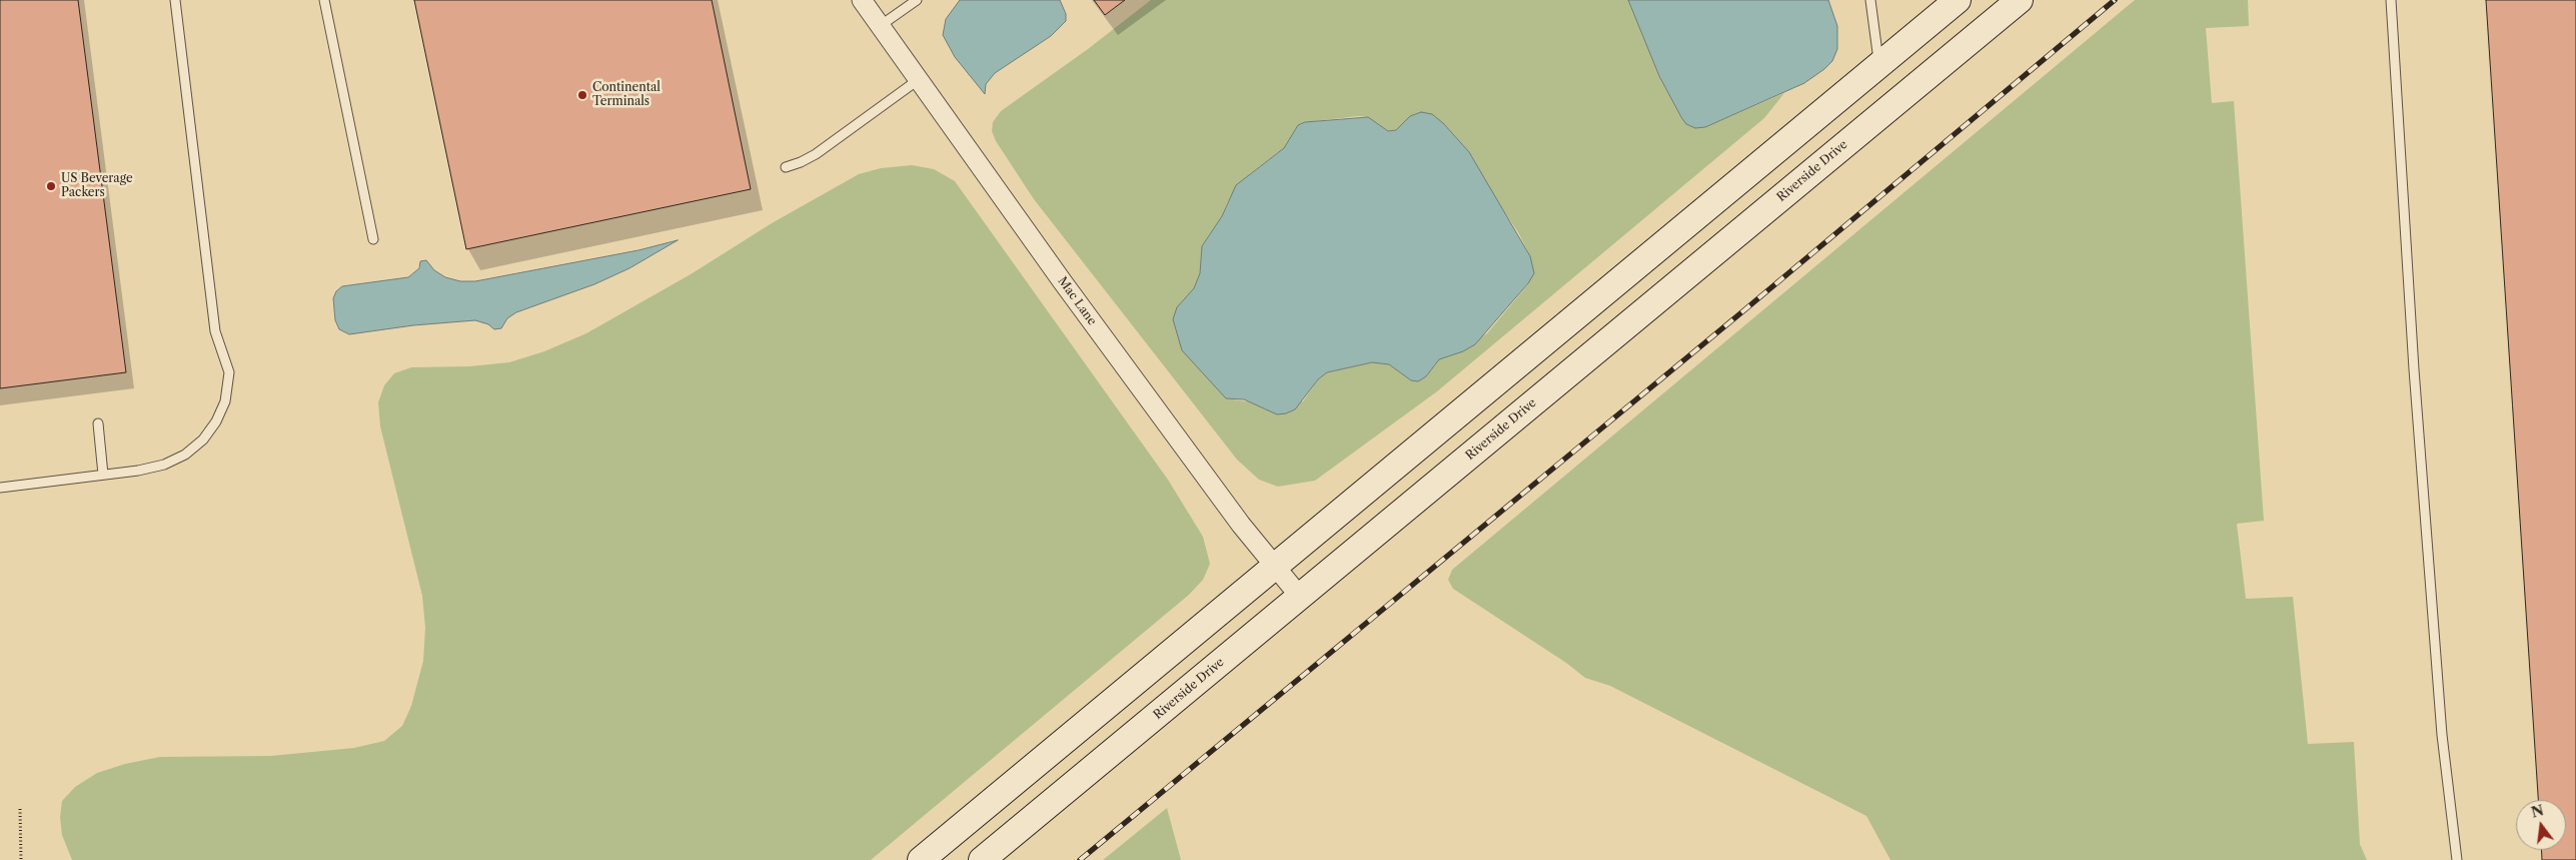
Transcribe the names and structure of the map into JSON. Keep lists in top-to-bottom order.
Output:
{
  "streets": {
    "main road": ["Riverside Drive"],
    "street": ["Mac Lane"]
  },
  "crossings": [
    ["Riverside Drive", "Mac Lane"]
  ],
  "places": ["Continental Terminals", "US Beverage Packers"],
  "north": "top"
}
